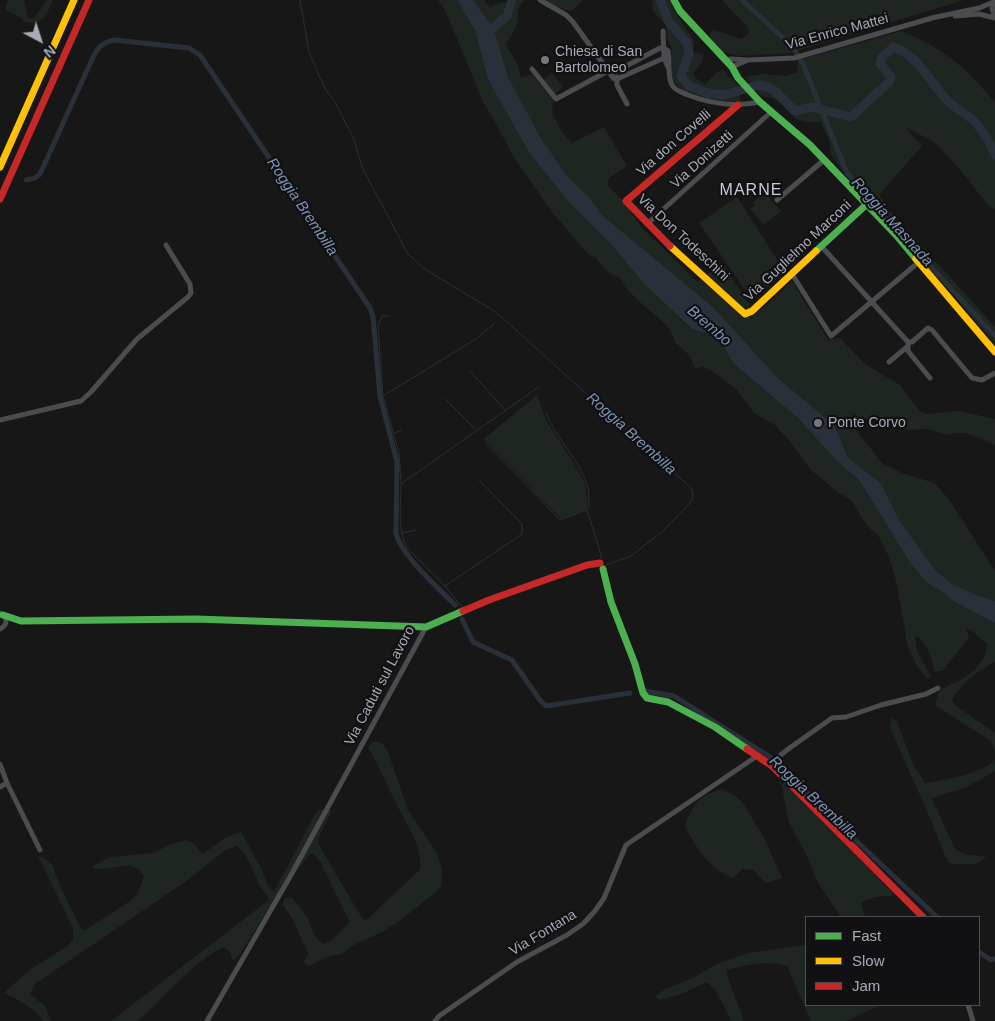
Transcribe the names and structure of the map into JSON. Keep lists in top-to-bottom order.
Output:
{
  "streets": {
    "main road": [
      "Via don Covelli",
      "Via Don Todeschini",
      "Via Guglielmo Marconi",
      "Via Caduti sul Lavoro"
    ],
    "street": ["Via Enrico Mattei", "Via Donizetti", "Via Fontana"]
  },
  "crossings": [
    ["Via don Covelli", "Via Don Todeschini"],
    ["Via Donizetti", "Via Don Todeschini"],
    ["Via Don Todeschini", "Via Guglielmo Marconi"]
  ],
  "districts": ["MARNE"],
  "water": ["Roggia Brembilla", "Roggia Masnada", "Brembo"],
  "places": ["Chiesa di San Bartolomeo", "Ponte Corvo"],
  "legend": ["Fast", "Slow", "Jam"],
  "north": "bottom right"
}
